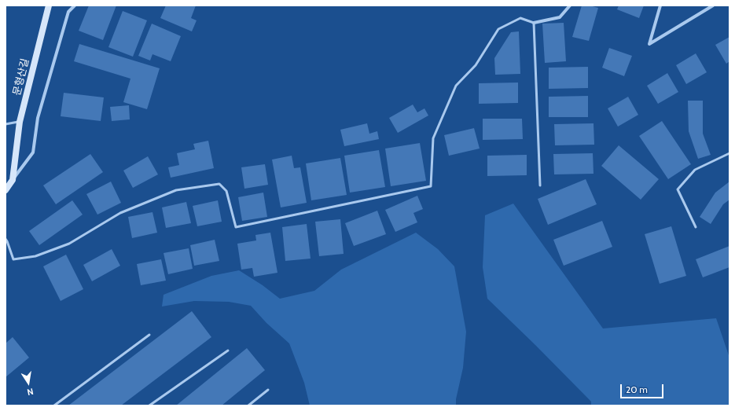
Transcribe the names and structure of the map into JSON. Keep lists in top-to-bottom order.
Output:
{
  "streets": {
    "street": ["문형산길"]
  },
  "scale_bar": "20 m",
  "north": "bottom"
}
